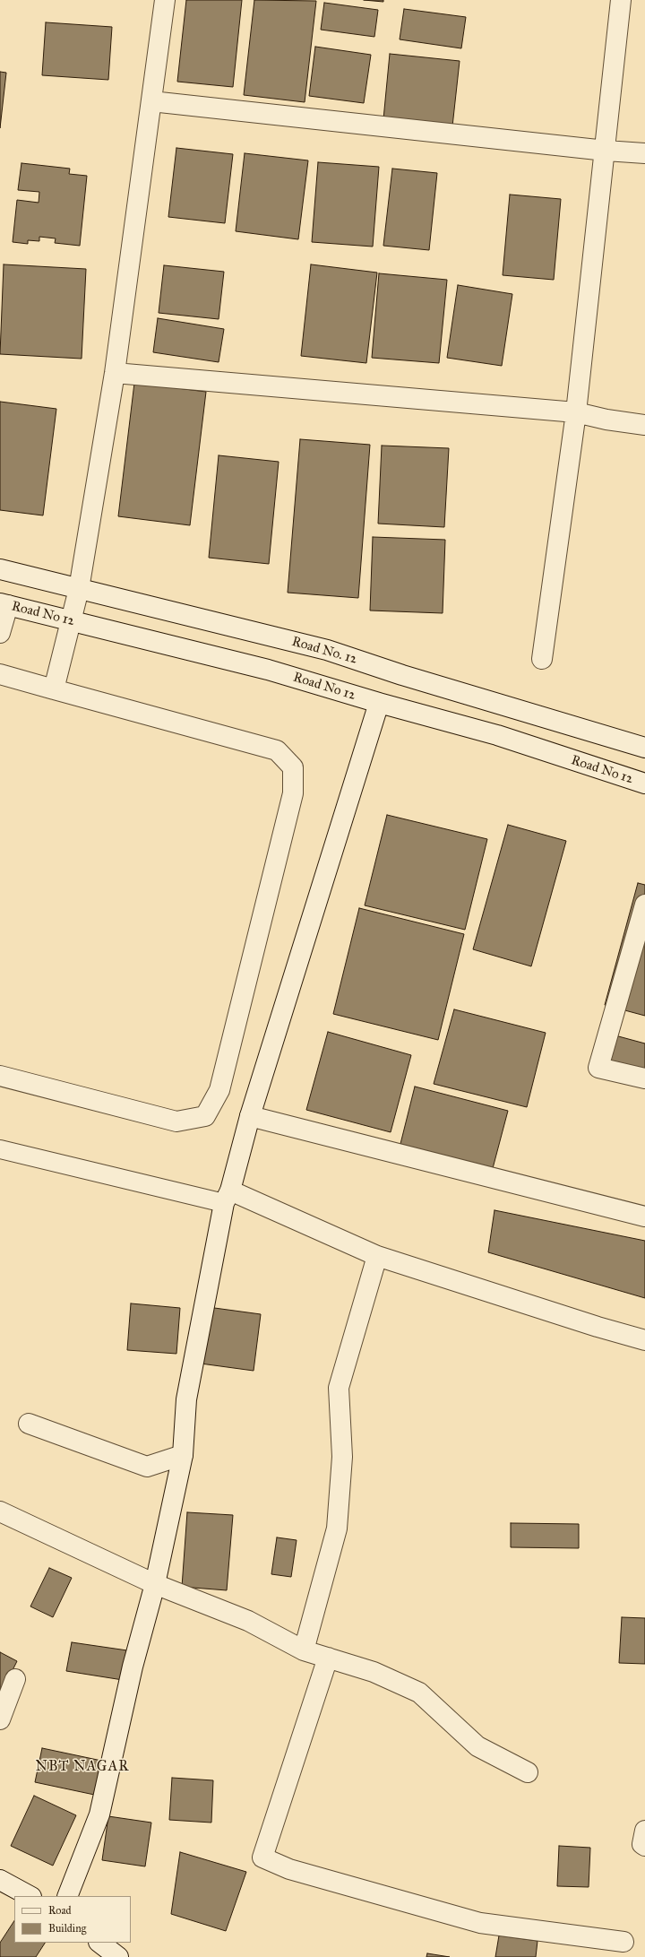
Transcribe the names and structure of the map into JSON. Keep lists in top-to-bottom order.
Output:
{
  "streets": {
    "street": ["Road No 12", "Road No. 12"]
  },
  "districts": ["NBT NAGAR"],
  "legend": ["Road", "Building"]
}
